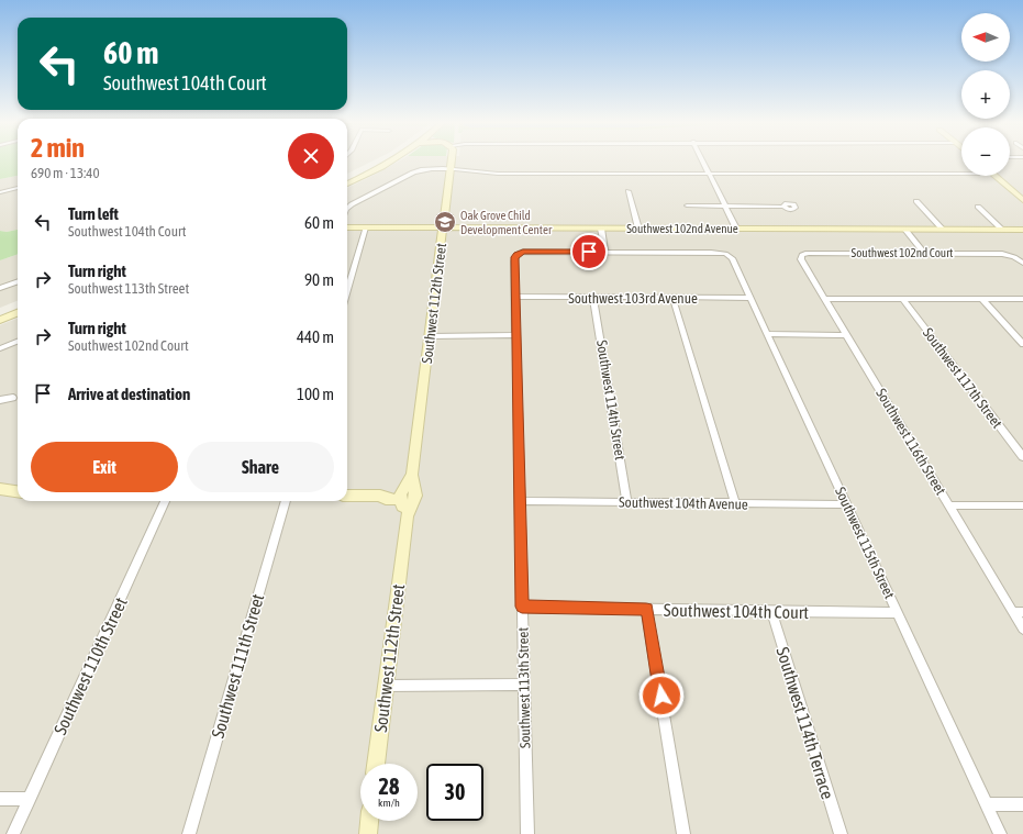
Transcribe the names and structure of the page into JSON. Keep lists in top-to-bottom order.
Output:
{
  "streets": {
    "street": [
      "Southwest 102nd Avenue",
      "Southwest 102nd Court",
      "Southwest 103rd Avenue",
      "Southwest 112th Street",
      "Southwest 117th Street",
      "Southwest 114th Street",
      "Southwest 116th Street",
      "Southwest 104th Avenue",
      "Southwest 115th Street",
      "Southwest 104th Court",
      "Southwest 110th Street",
      "Southwest 111th Street",
      "Southwest 113th Street",
      "Southwest 114th Terrace"
    ]
  },
  "crossings": [
    ["Southwest 102nd Avenue", "Southwest 112th Street"],
    ["Southwest 102nd Court", "Southwest 116th Street"],
    ["Southwest 103rd Avenue", "Southwest 114th Street"],
    ["Southwest 103rd Avenue", "Southwest 115th Street"],
    ["Southwest 103rd Avenue", "Southwest 113th Street"],
    ["Southwest 114th Street", "Southwest 104th Avenue"],
    ["Southwest 104th Avenue", "Southwest 115th Street"],
    ["Southwest 104th Avenue", "Southwest 113th Street"],
    ["Southwest 115th Street", "Southwest 104th Court"],
    ["Southwest 115th Street", "Southwest 113th Street"],
    ["Southwest 104th Court", "Southwest 113th Street"],
    ["Southwest 104th Court", "Southwest 114th Terrace"]
  ],
  "places": {
    "school or university": ["Oak Grove Child Development Center"]
  },
  "north": "left",
  "page": {
    "map_buttons": ["+", "−"],
    "turn": ["60 m", "Southwest 104th Court"],
    "heading": ["2 min", "690 m · 13:40"],
    "list": [
      {
        "name": "Turn left",
        "note": "Southwest 104th Court",
        "value": "60 m"
      },
      {
        "name": "Turn right",
        "note": "Southwest 113th Street",
        "value": "90 m"
      },
      {
        "name": "Turn right",
        "note": "Southwest 102nd Court",
        "value": "440 m"
      },
      {
        "name": "Arrive at destination",
        "value": "100 m"
      }
    ],
    "buttons": ["Exit", "Share"],
    "speed": "28 km/h",
    "limit": "30"
  }
}
